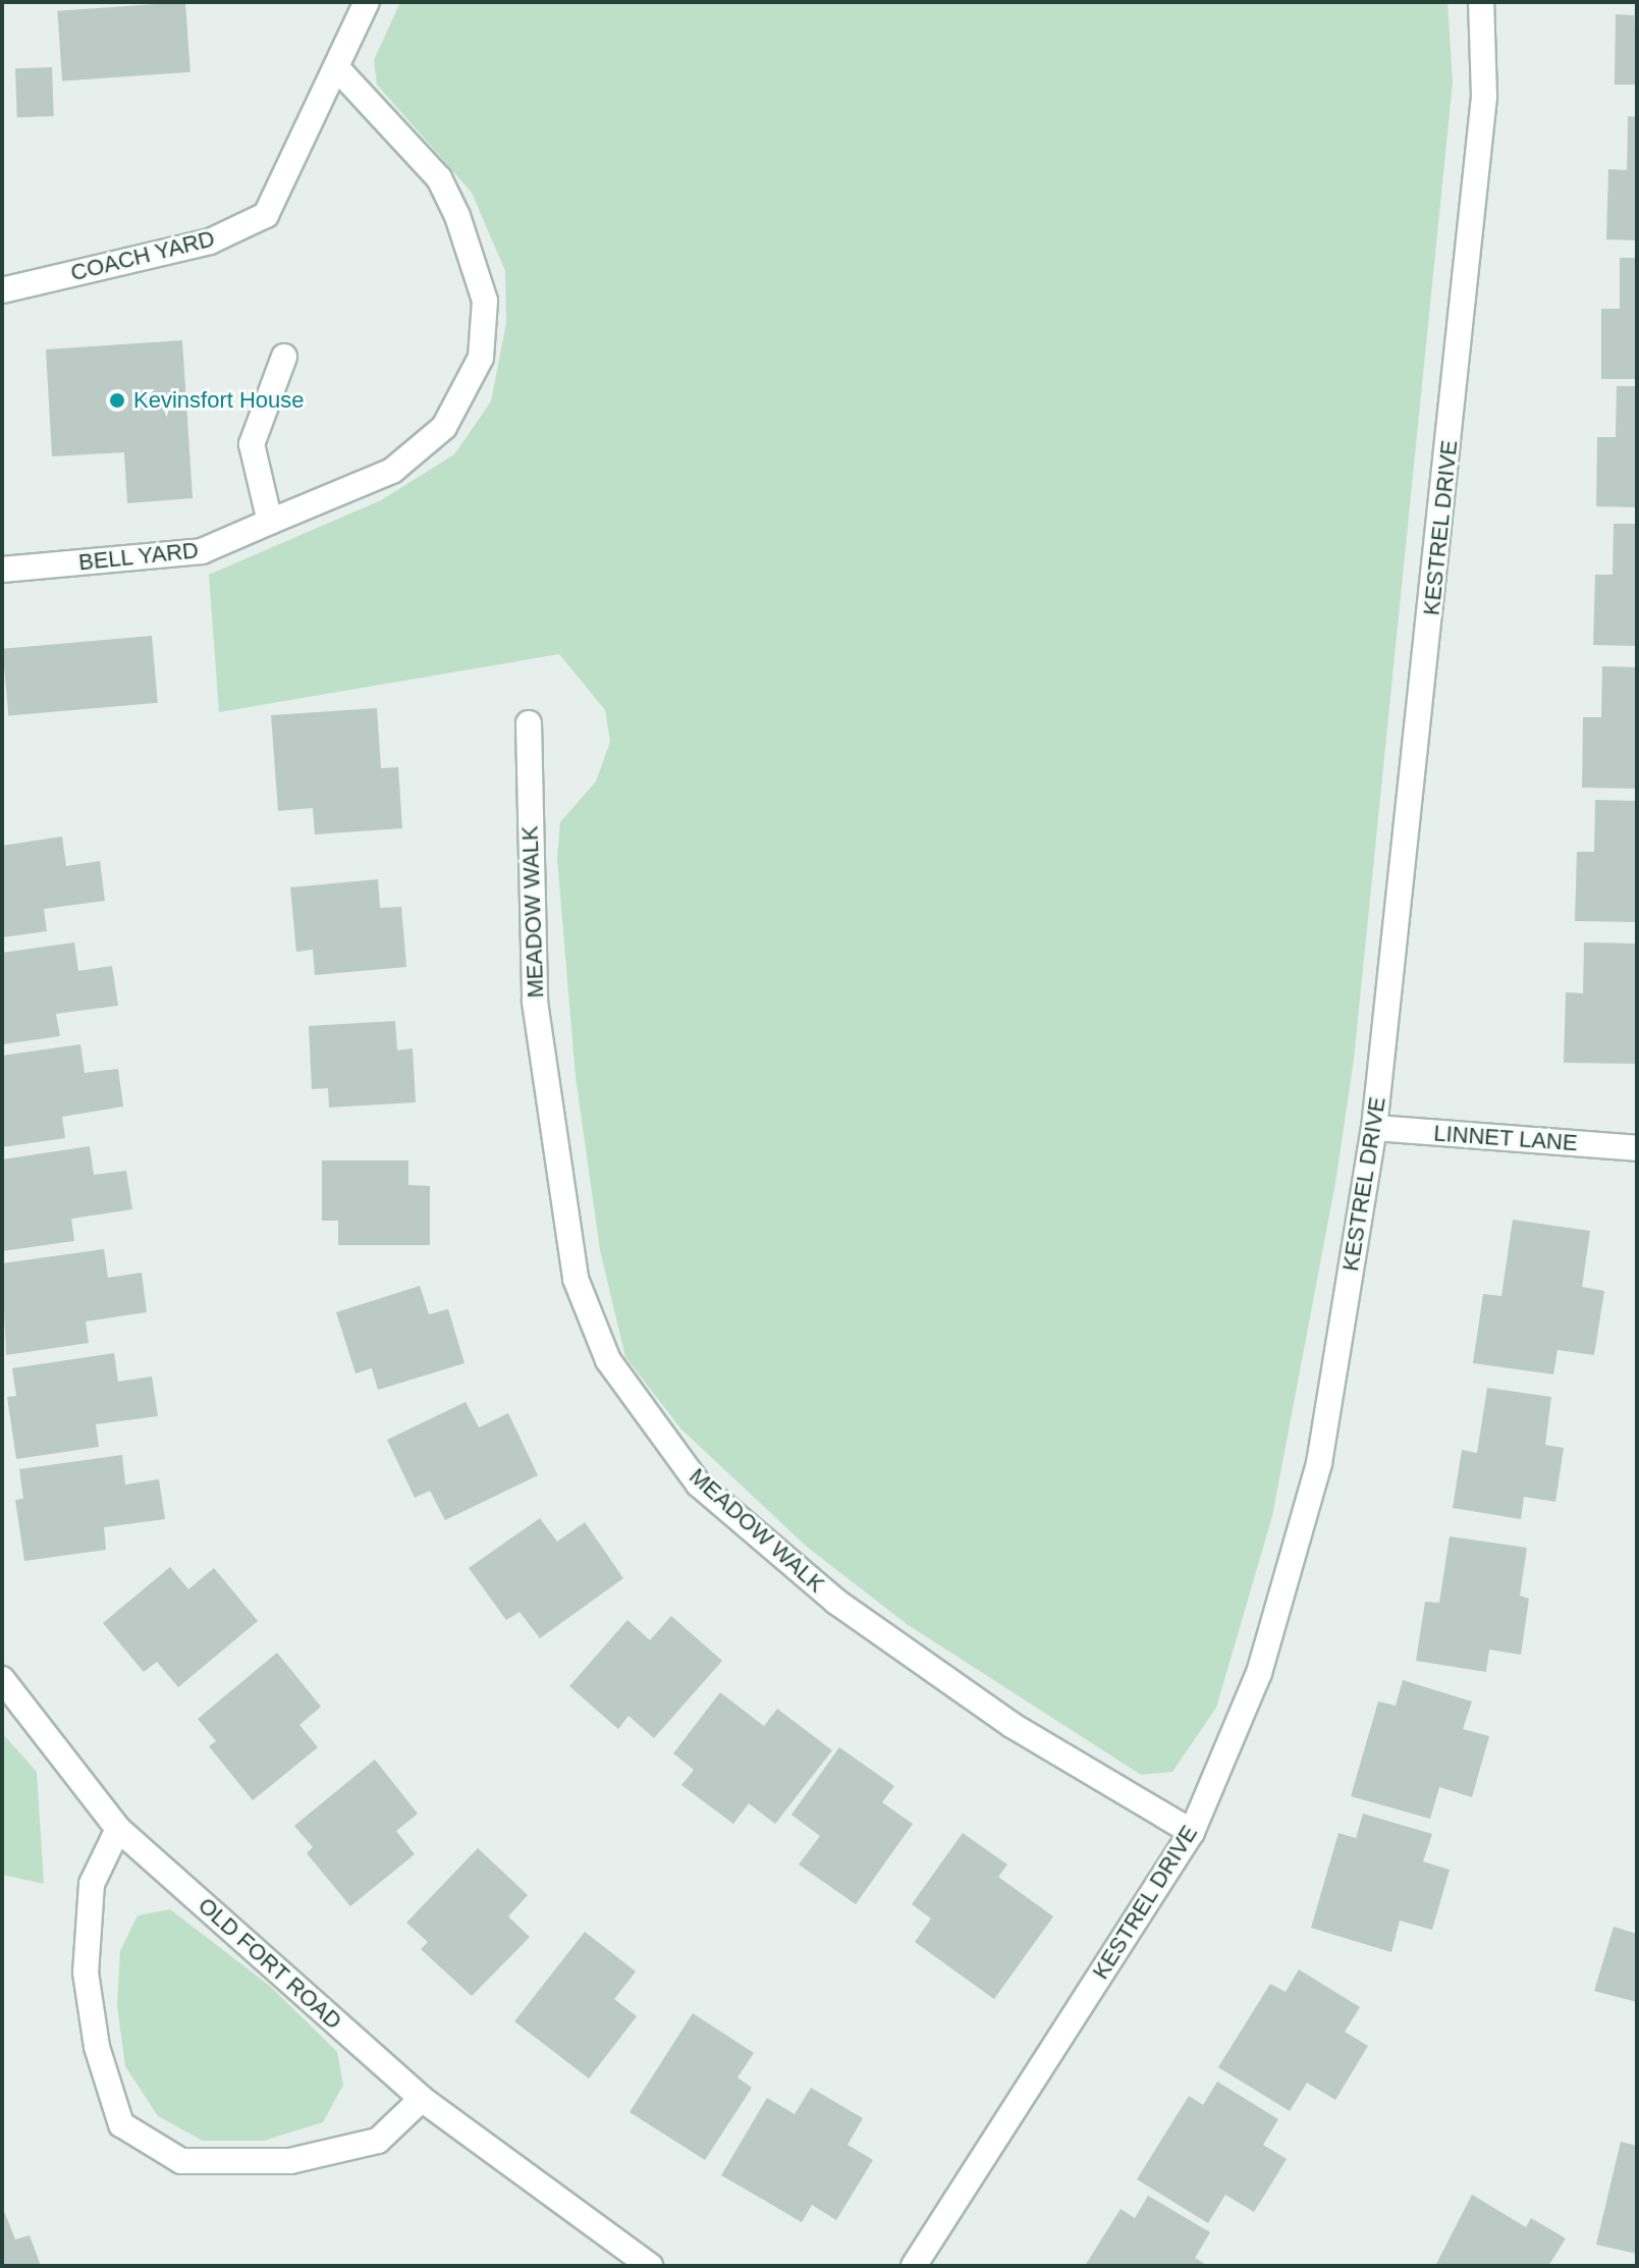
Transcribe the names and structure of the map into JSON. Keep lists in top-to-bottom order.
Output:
{
  "streets": {
    "street": [
      "COACH YARD",
      "KESTREL DRIVE",
      "BELL YARD",
      "MEADOW WALK",
      "LINNET LANE",
      "OLD FORT ROAD"
    ]
  },
  "crossings": [
    ["COACH YARD", "BELL YARD"],
    ["KESTREL DRIVE", "MEADOW WALK"],
    ["KESTREL DRIVE", "LINNET LANE"]
  ],
  "places": ["Kevinsfort House"]
}
